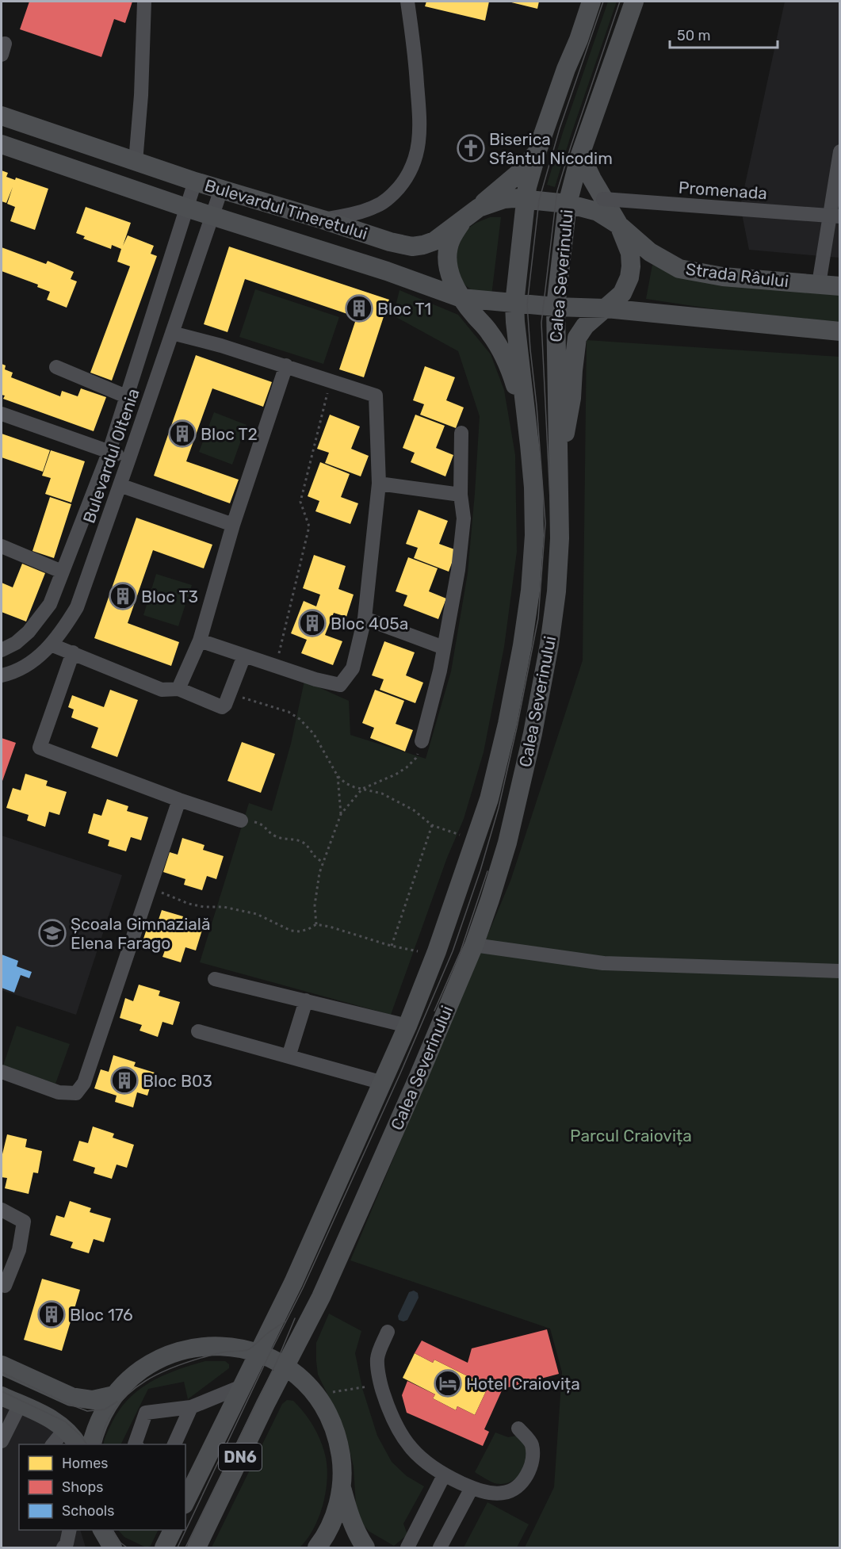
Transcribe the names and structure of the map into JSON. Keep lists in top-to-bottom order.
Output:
{
  "streets": {
    "main road": [
      "Bulevardul Tineretului",
      "Strada Râului",
      "Calea Severinului",
      "DN6"
    ],
    "street": ["Promenada", "Bulevardul Oltenia"]
  },
  "crossings": [
    ["Bulevardul Tineretului", "Strada Râului"],
    ["Bulevardul Tineretului", "Calea Severinului"],
    ["Bulevardul Tineretului", "Bulevardul Oltenia"],
    ["Strada Râului", "Calea Severinului"]
  ],
  "parks": ["Parcul Craiovița"],
  "places": {
    "church": ["Biserica Sfântul Nicodim"],
    "building": [
      "Bloc T1",
      "Bloc T2",
      "Bloc T3",
      "Bloc 405a",
      "Bloc B03",
      "Bloc 176"
    ],
    "school or university": ["Școala Gimnazială Elena Farago"],
    "hotel": ["Hotel Craiovița"]
  },
  "legend": ["Homes", "Shops", "Schools"],
  "scale_bar": "50 m"
}
